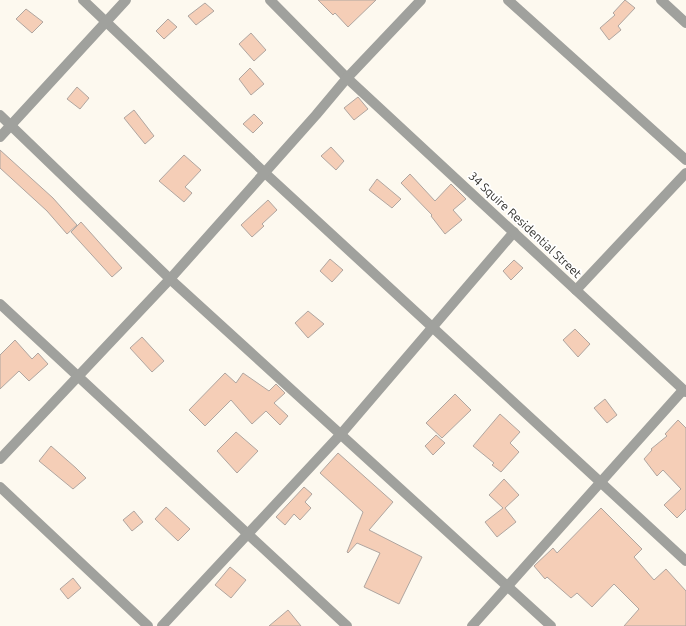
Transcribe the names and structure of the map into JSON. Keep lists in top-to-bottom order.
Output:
{
  "streets": {
    "street": ["34 Squire Residential Street"]
  }
}
